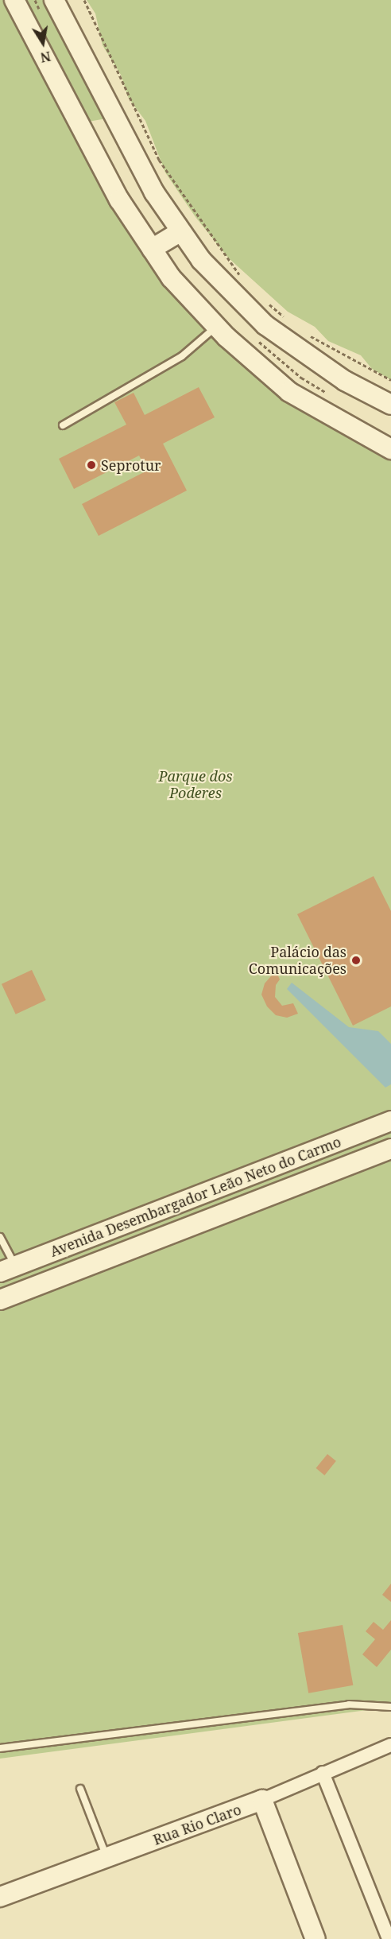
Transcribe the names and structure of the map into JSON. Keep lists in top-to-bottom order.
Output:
{
  "streets": {
    "main road": ["Avenida Desembargador Leão Neto do Carmo", "Rua Rio Claro"]
  },
  "parks": ["Parque dos Poderes"],
  "places": ["Seprotur", "Palácio das Comunicações"],
  "north": "bottom"
}
